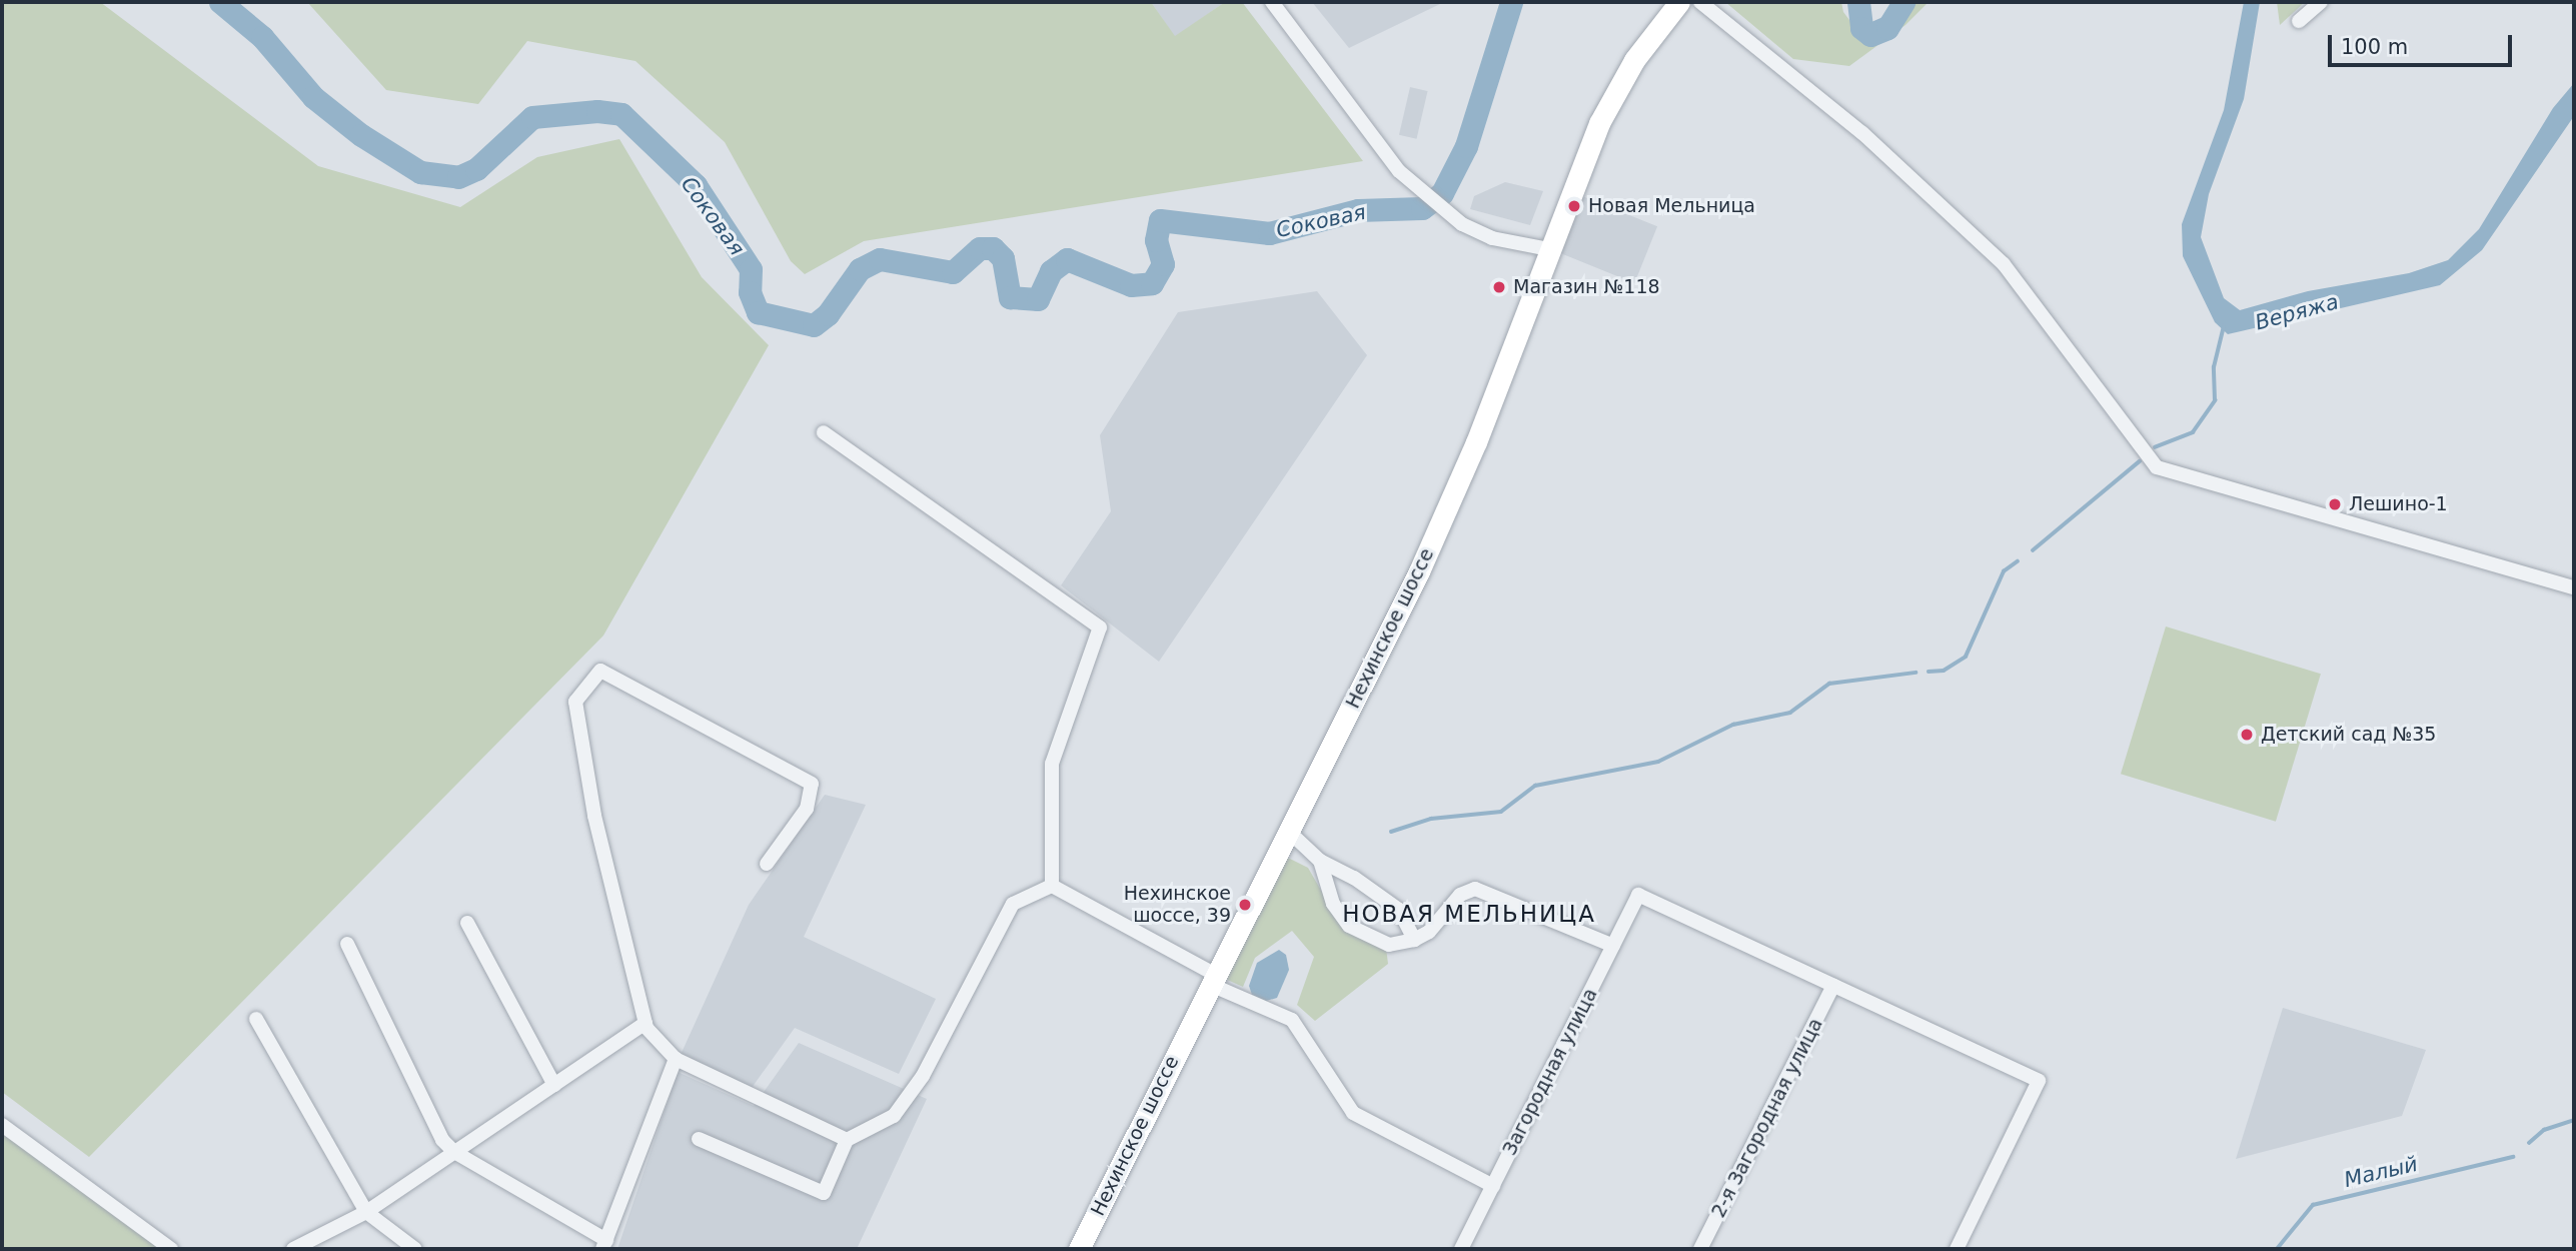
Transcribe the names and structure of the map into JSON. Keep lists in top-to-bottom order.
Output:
{
  "streets": {
    "main road": ["Нехинское шоссе"],
    "street": ["Загородная улица", "2-я Загородная улица"]
  },
  "crossings": [
    ["Загородная улица", "2-я Загородная улица"]
  ],
  "districts": ["НОВАЯ МЕЛЬНИЦА"],
  "water": ["Соковая", "Веряжа", "Малый"],
  "places": [
    "Новая Мельница",
    "Магазин №118",
    "Лешино-1",
    "Детский сад №35",
    "Нехинское шоссе, 39"
  ],
  "scale_bar": "100 m"
}
